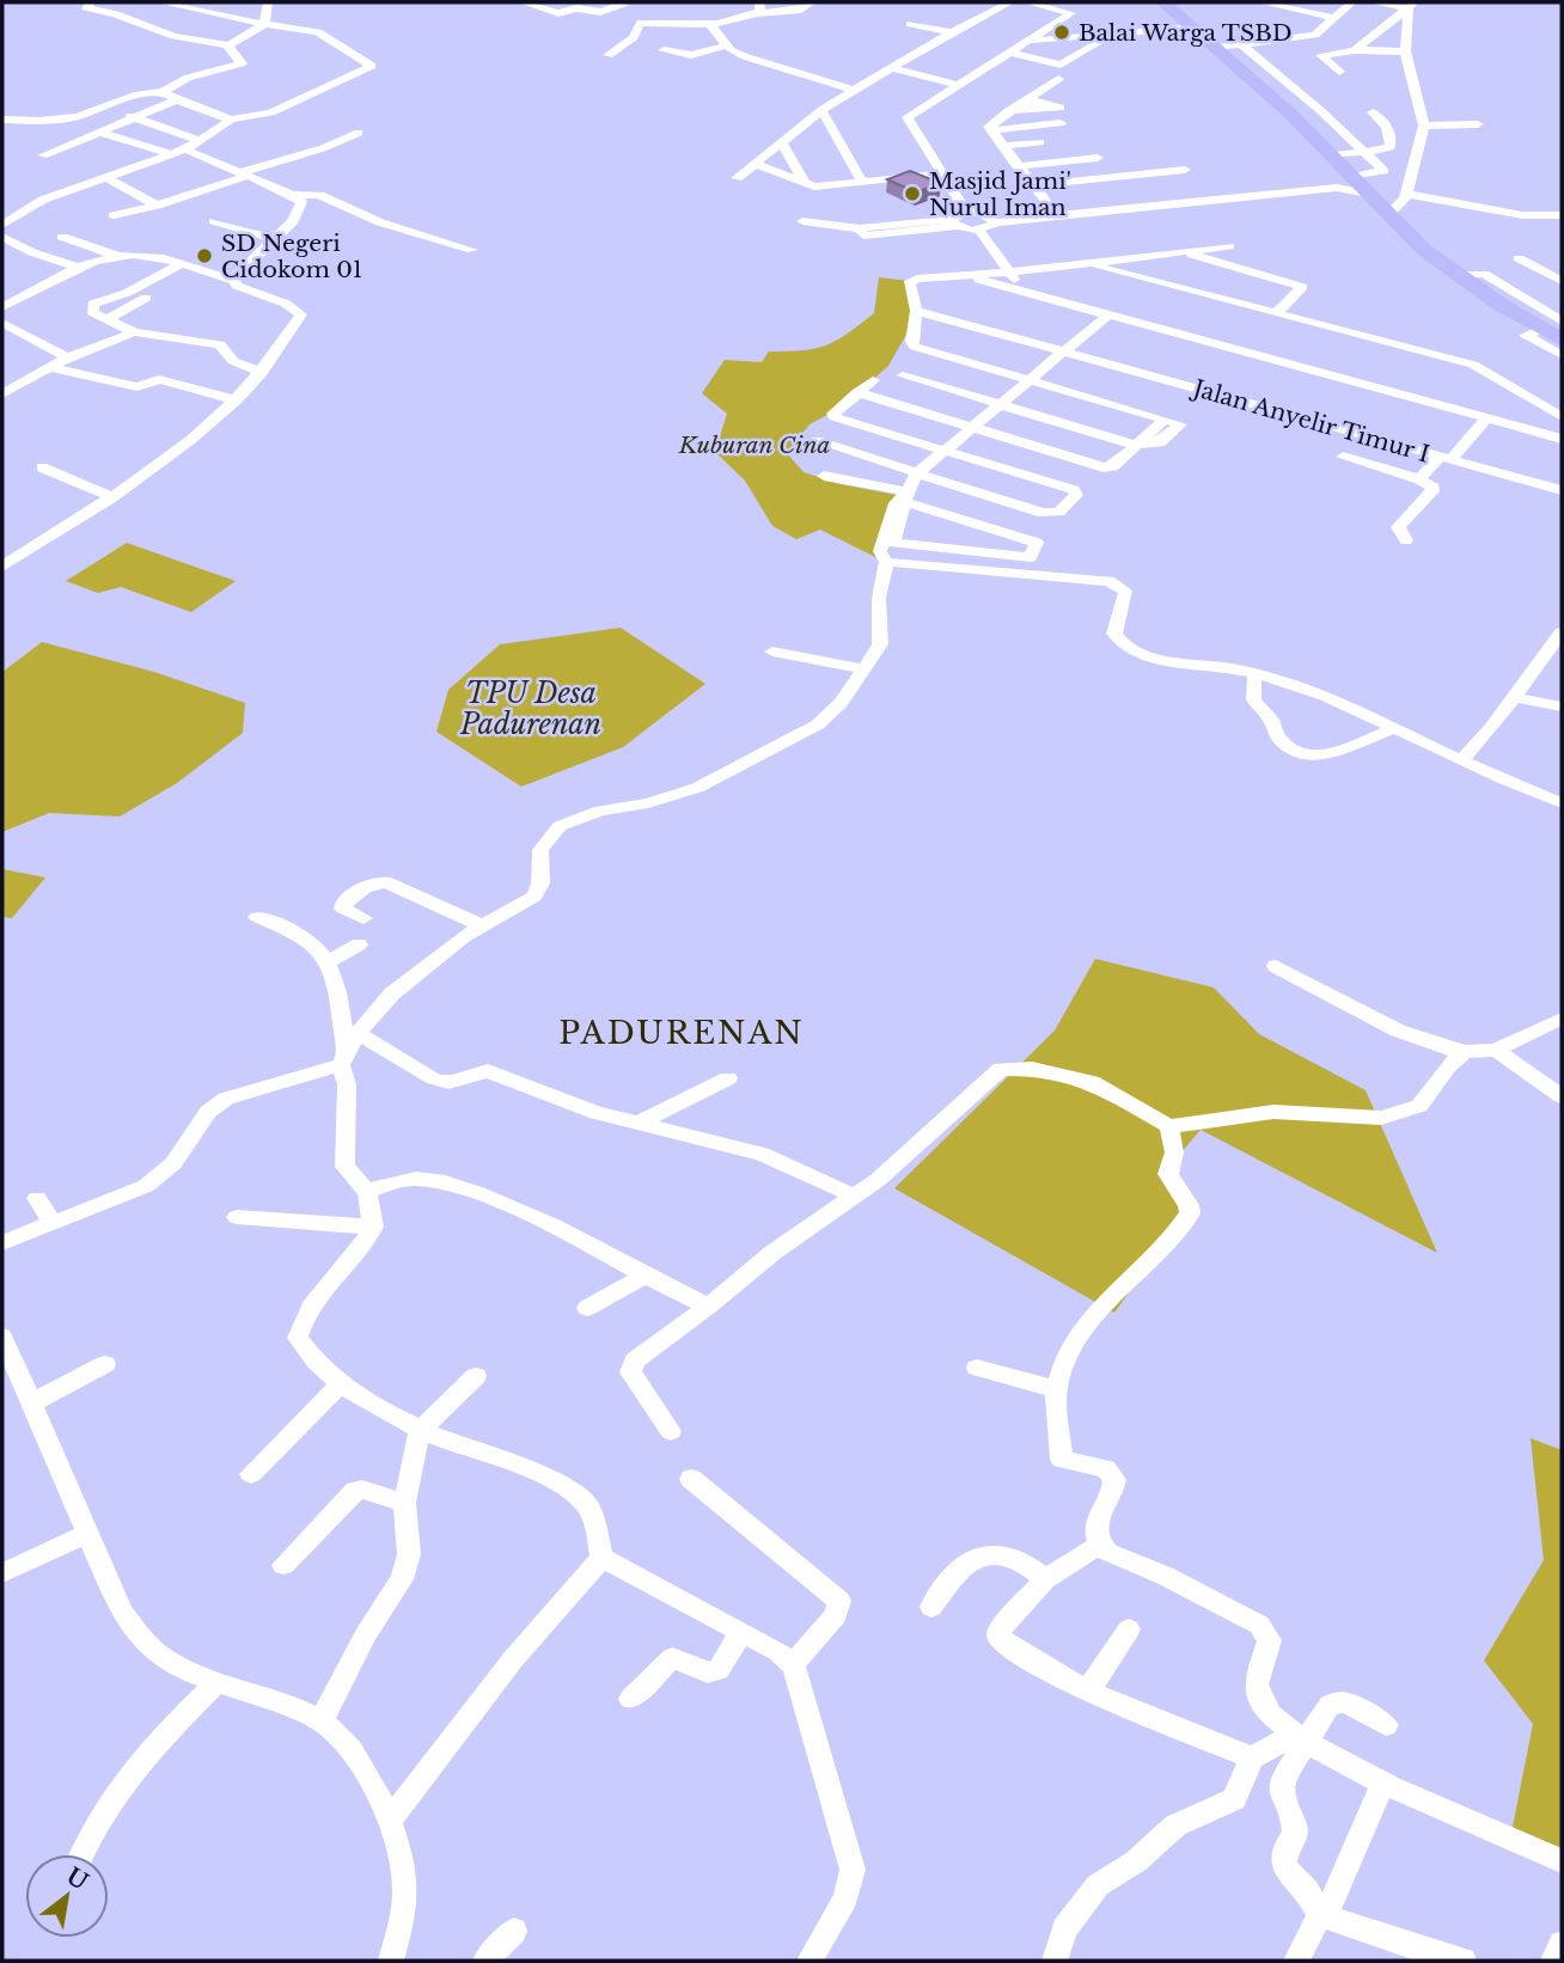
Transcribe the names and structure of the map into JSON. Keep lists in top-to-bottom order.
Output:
{
  "streets": {
    "street": ["Jalan Anyelir Timur I"]
  },
  "districts": ["PADURENAN"],
  "parks": ["Kuburan Cina", "TPU Desa Padurenan"],
  "places": ["Balai Warga TSBD", "Masjid Jami' Nurul Iman", "SD Negeri Cidokom 01"],
  "north": "top right"
}
